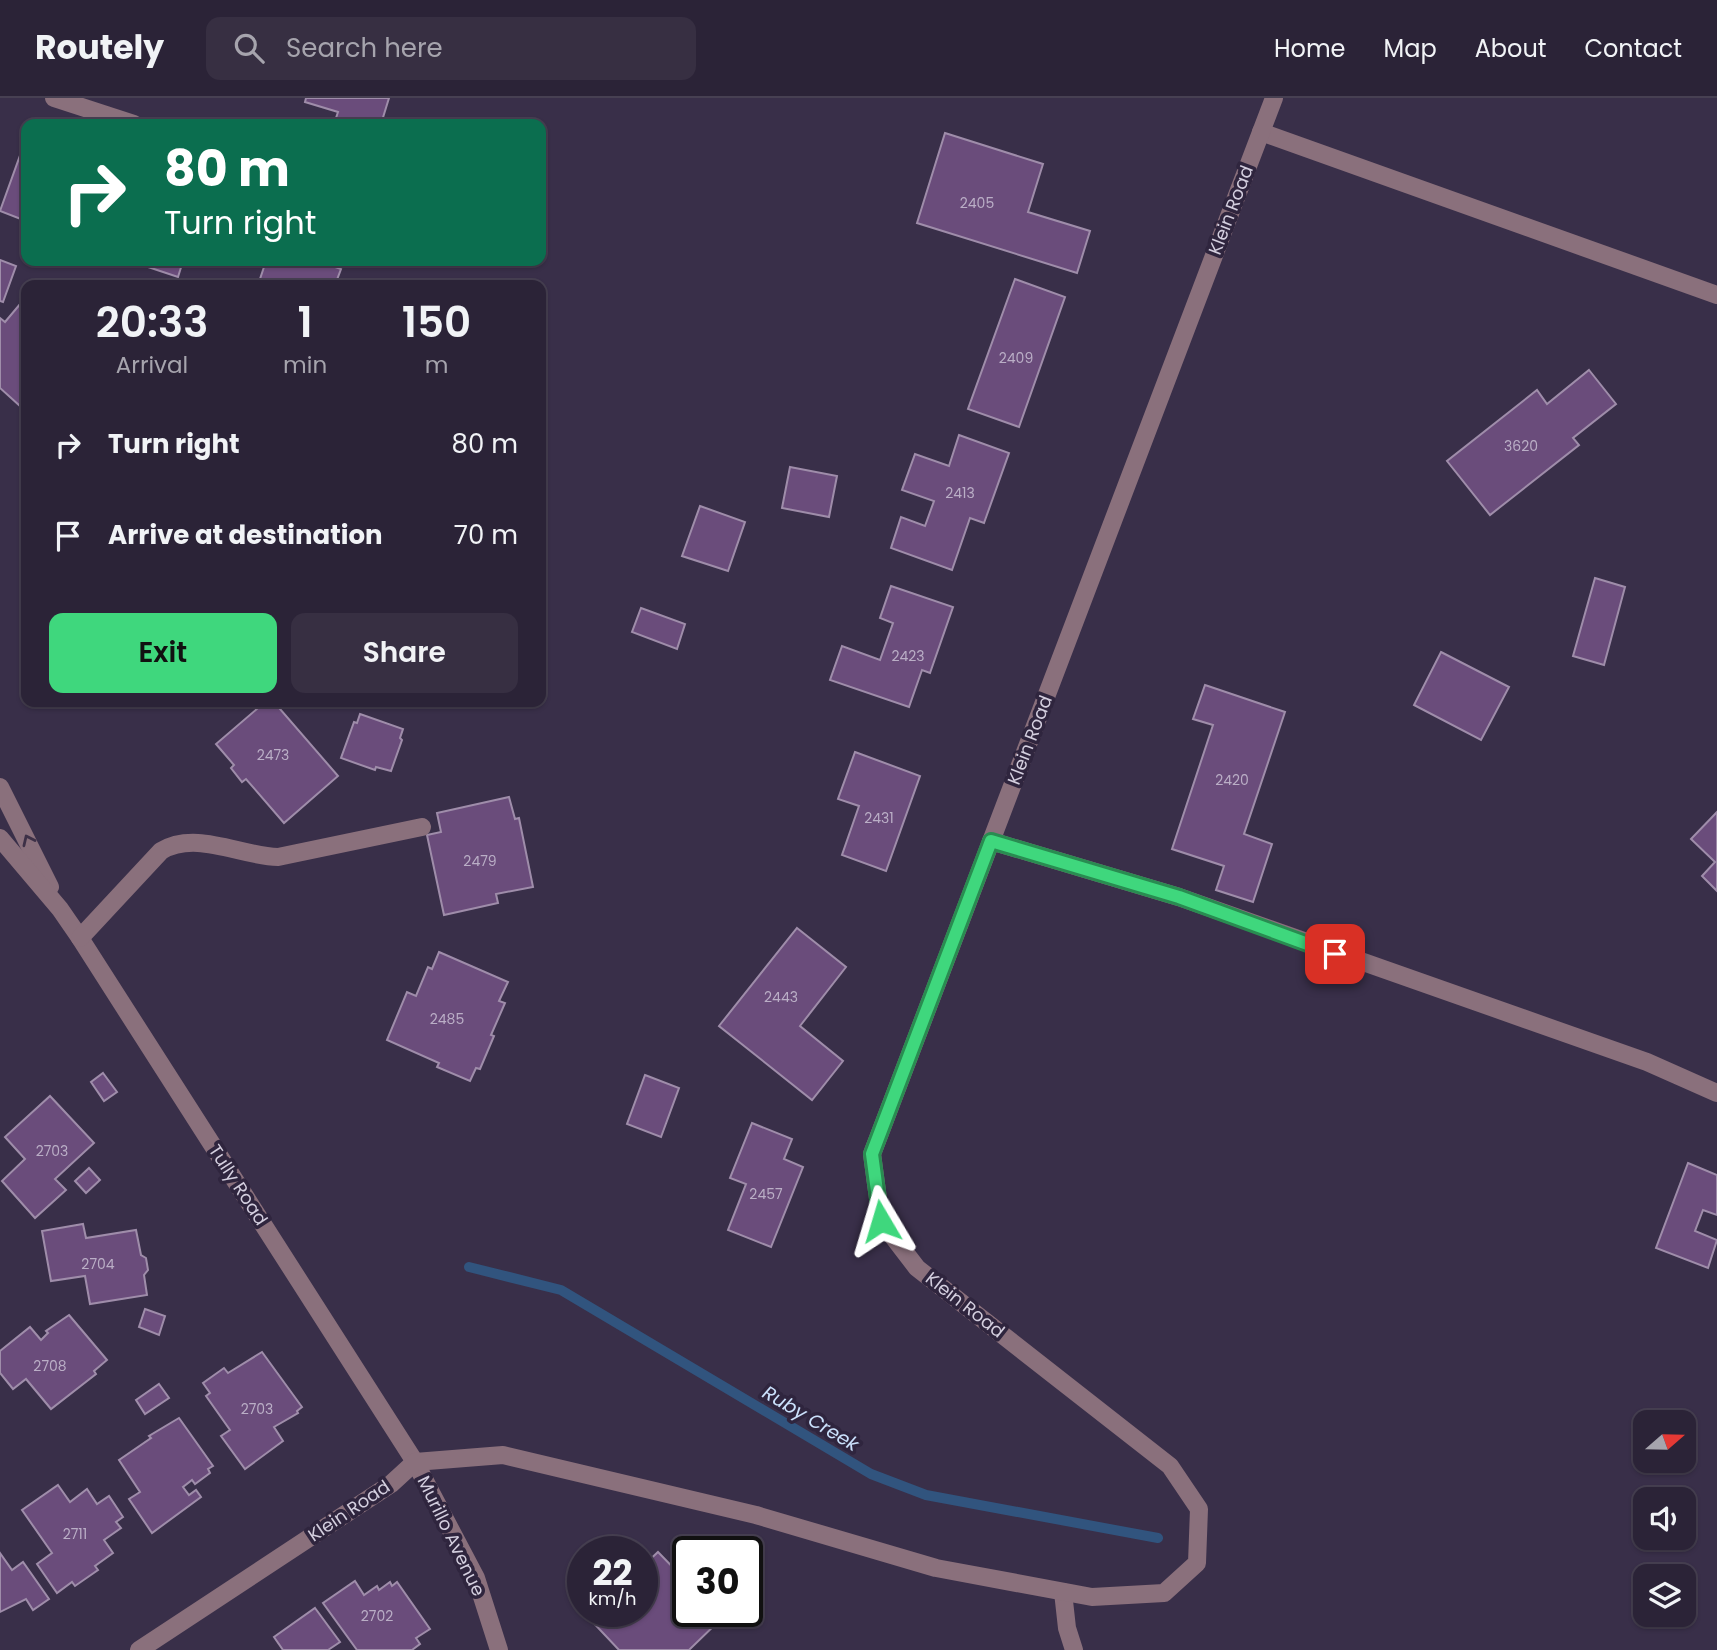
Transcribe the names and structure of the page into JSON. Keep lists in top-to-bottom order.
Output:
{
  "streets": {
    "street": ["Klein Road", "Tully Road", "Murillo Avenue"]
  },
  "crossings": [
    ["Klein Road", "Tully Road"],
    ["Klein Road", "Murillo Avenue"],
    ["Tully Road", "Murillo Avenue"]
  ],
  "water": ["Ruby Creek"],
  "house_numbers": [
    "2405",
    "2409",
    "3620",
    "2413",
    "2423",
    "2473",
    "2420",
    "2431",
    "2479",
    "2443",
    "2485",
    "2703",
    "2457",
    "2704",
    "2708",
    "2703",
    "2711",
    "2702"
  ],
  "north": "right",
  "page": {
    "header": "Routely",
    "search": "Search here",
    "nav": [
      "Home",
      "Map",
      "About",
      "Contact"
    ],
    "turn": ["80 m", "Turn right"],
    "eta": [
      "20:33",
      "Arrival",
      "1",
      "min",
      "150",
      "m"
    ],
    "list": [
      {
        "name": "Turn right",
        "value": "80 m"
      },
      {
        "name": "Arrive at destination",
        "value": "70 m"
      }
    ],
    "buttons": ["Exit", "Share"],
    "speed": "22 km/h",
    "limit": "30"
  }
}
